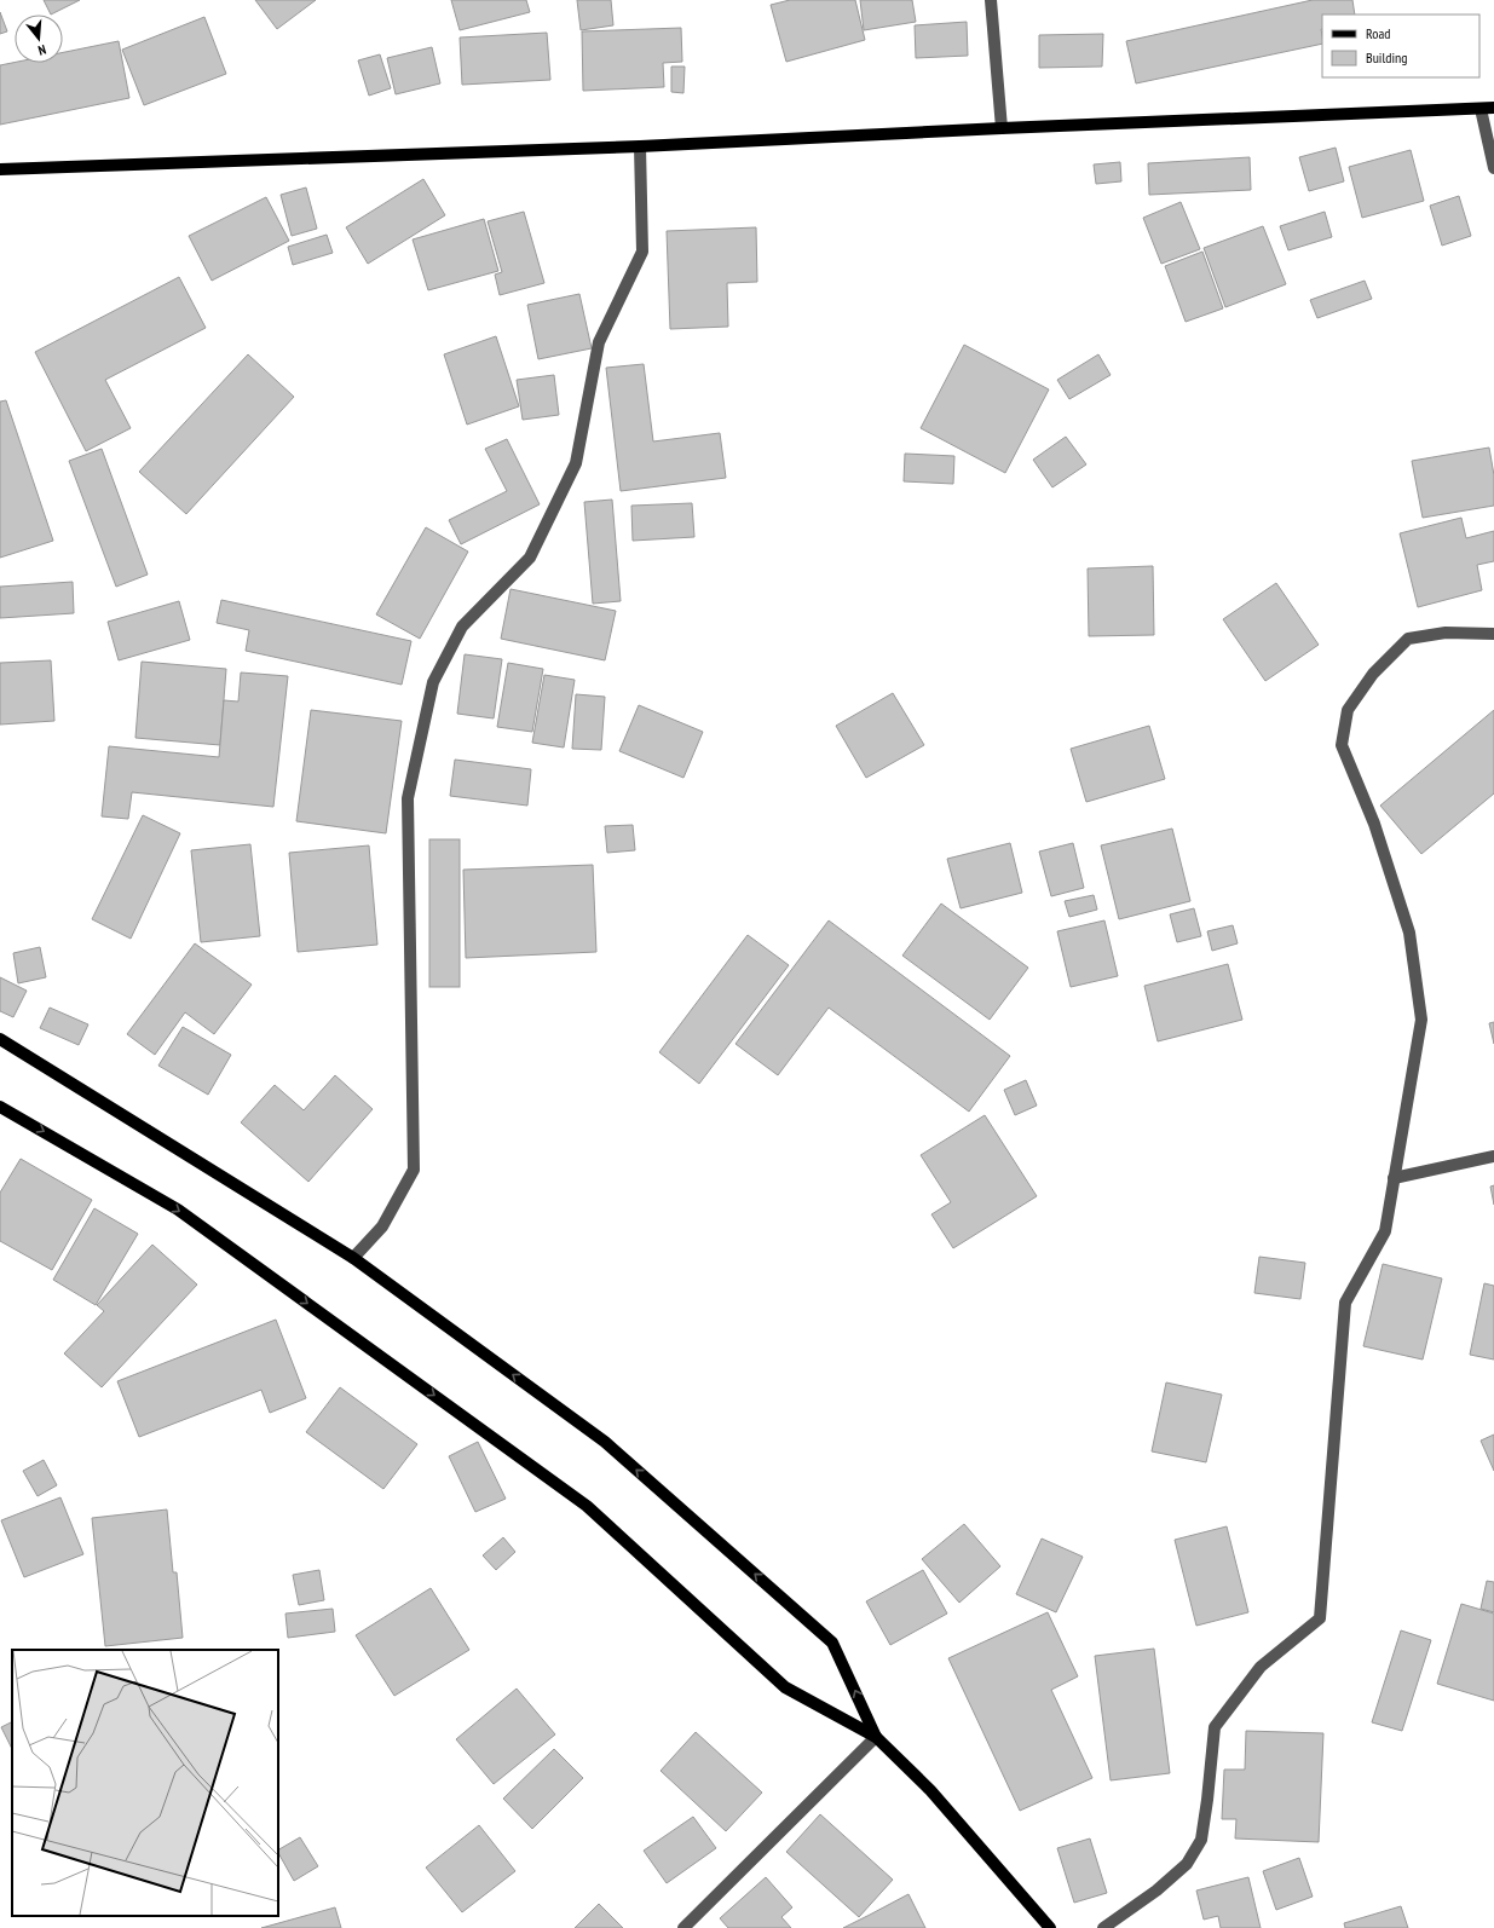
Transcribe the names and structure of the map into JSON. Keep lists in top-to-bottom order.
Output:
{
  "legend": ["Road", "Building"],
  "north": "bottom"
}
